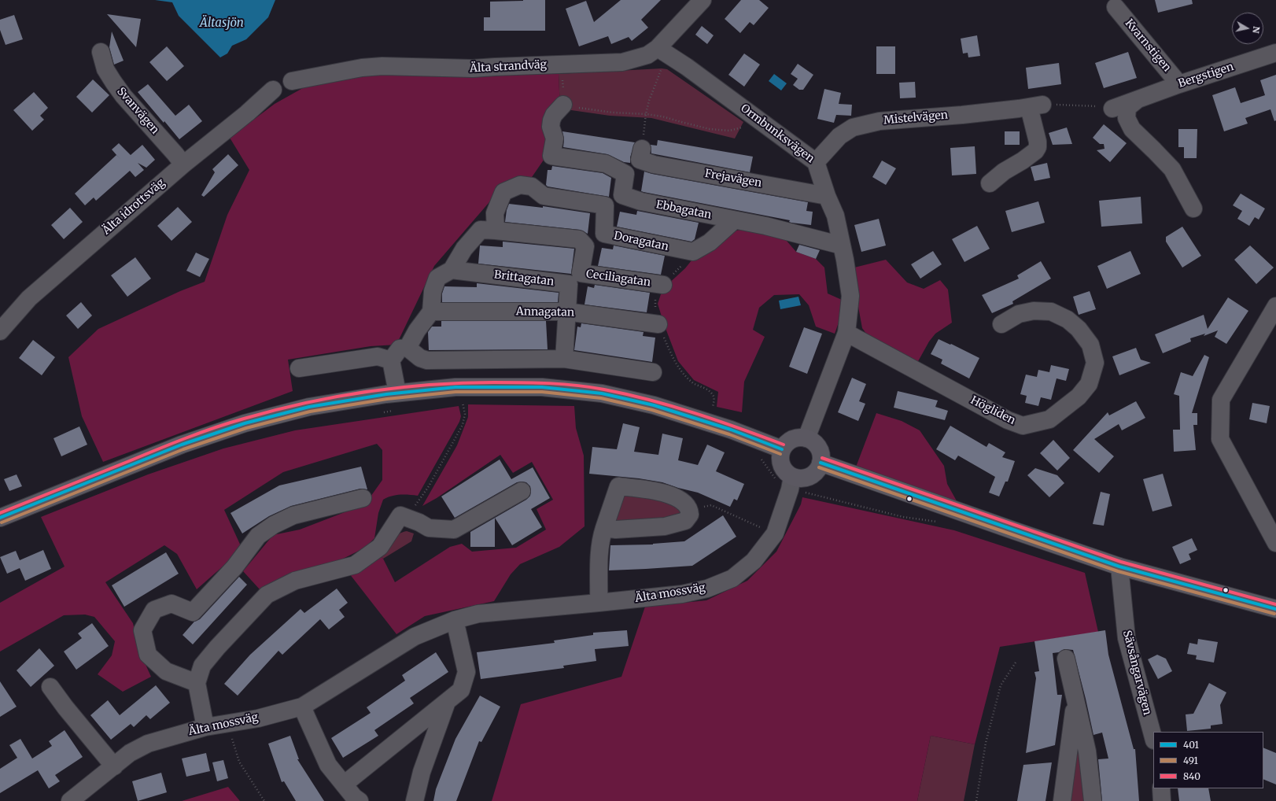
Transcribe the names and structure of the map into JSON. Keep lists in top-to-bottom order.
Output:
{
  "streets": {
    "street": [
      "Kvarnstigen",
      "Älta strandväg",
      "Bergstigen",
      "Svanvägen",
      "Mistelvägen",
      "Ormbunksvägen",
      "Frejavägen",
      "Älta idrottsväg",
      "Ebbagatan",
      "Doragatan",
      "Brittagatan",
      "Ceciliagatan",
      "Annagatan",
      "Högliden",
      "Älta mossväg",
      "Sävsångarvägen"
    ]
  },
  "crossings": [
    ["Kvarnstigen", "Bergstigen"],
    ["Älta strandväg", "Ormbunksvägen"],
    ["Svanvägen", "Älta idrottsväg"],
    ["Mistelvägen", "Ormbunksvägen"],
    ["Ormbunksvägen", "Frejavägen"],
    ["Ormbunksvägen", "Ebbagatan"],
    ["Ormbunksvägen", "Högliden"],
    ["Ormbunksvägen", "Älta mossväg"],
    ["Doragatan", "Ceciliagatan"],
    ["Brittagatan", "Annagatan"]
  ],
  "water": ["Ältasjön"],
  "lines": ["transit line 840", "transit line 401", "transit line 491"],
  "legend": ["401", "491", "840"],
  "north": "right"
}
